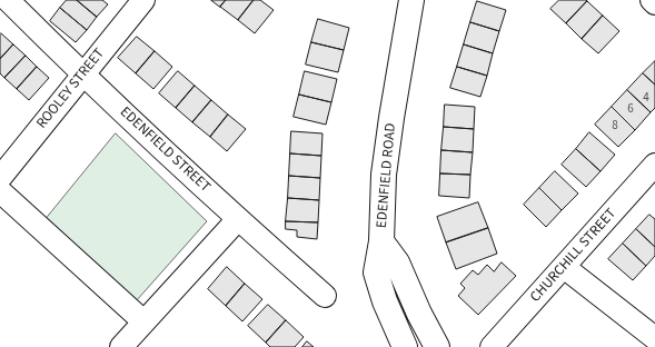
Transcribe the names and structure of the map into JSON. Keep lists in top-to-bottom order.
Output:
{
  "streets": {
    "main road": ["EDENFIELD ROAD"],
    "street": ["ROOLEY STREET", "EDENFIELD STREET", "CHURCHILL STREET"]
  },
  "crossings": [
    ["ROOLEY STREET", "EDENFIELD STREET"]
  ],
  "house_numbers": ["4", "6", "8"]
}
